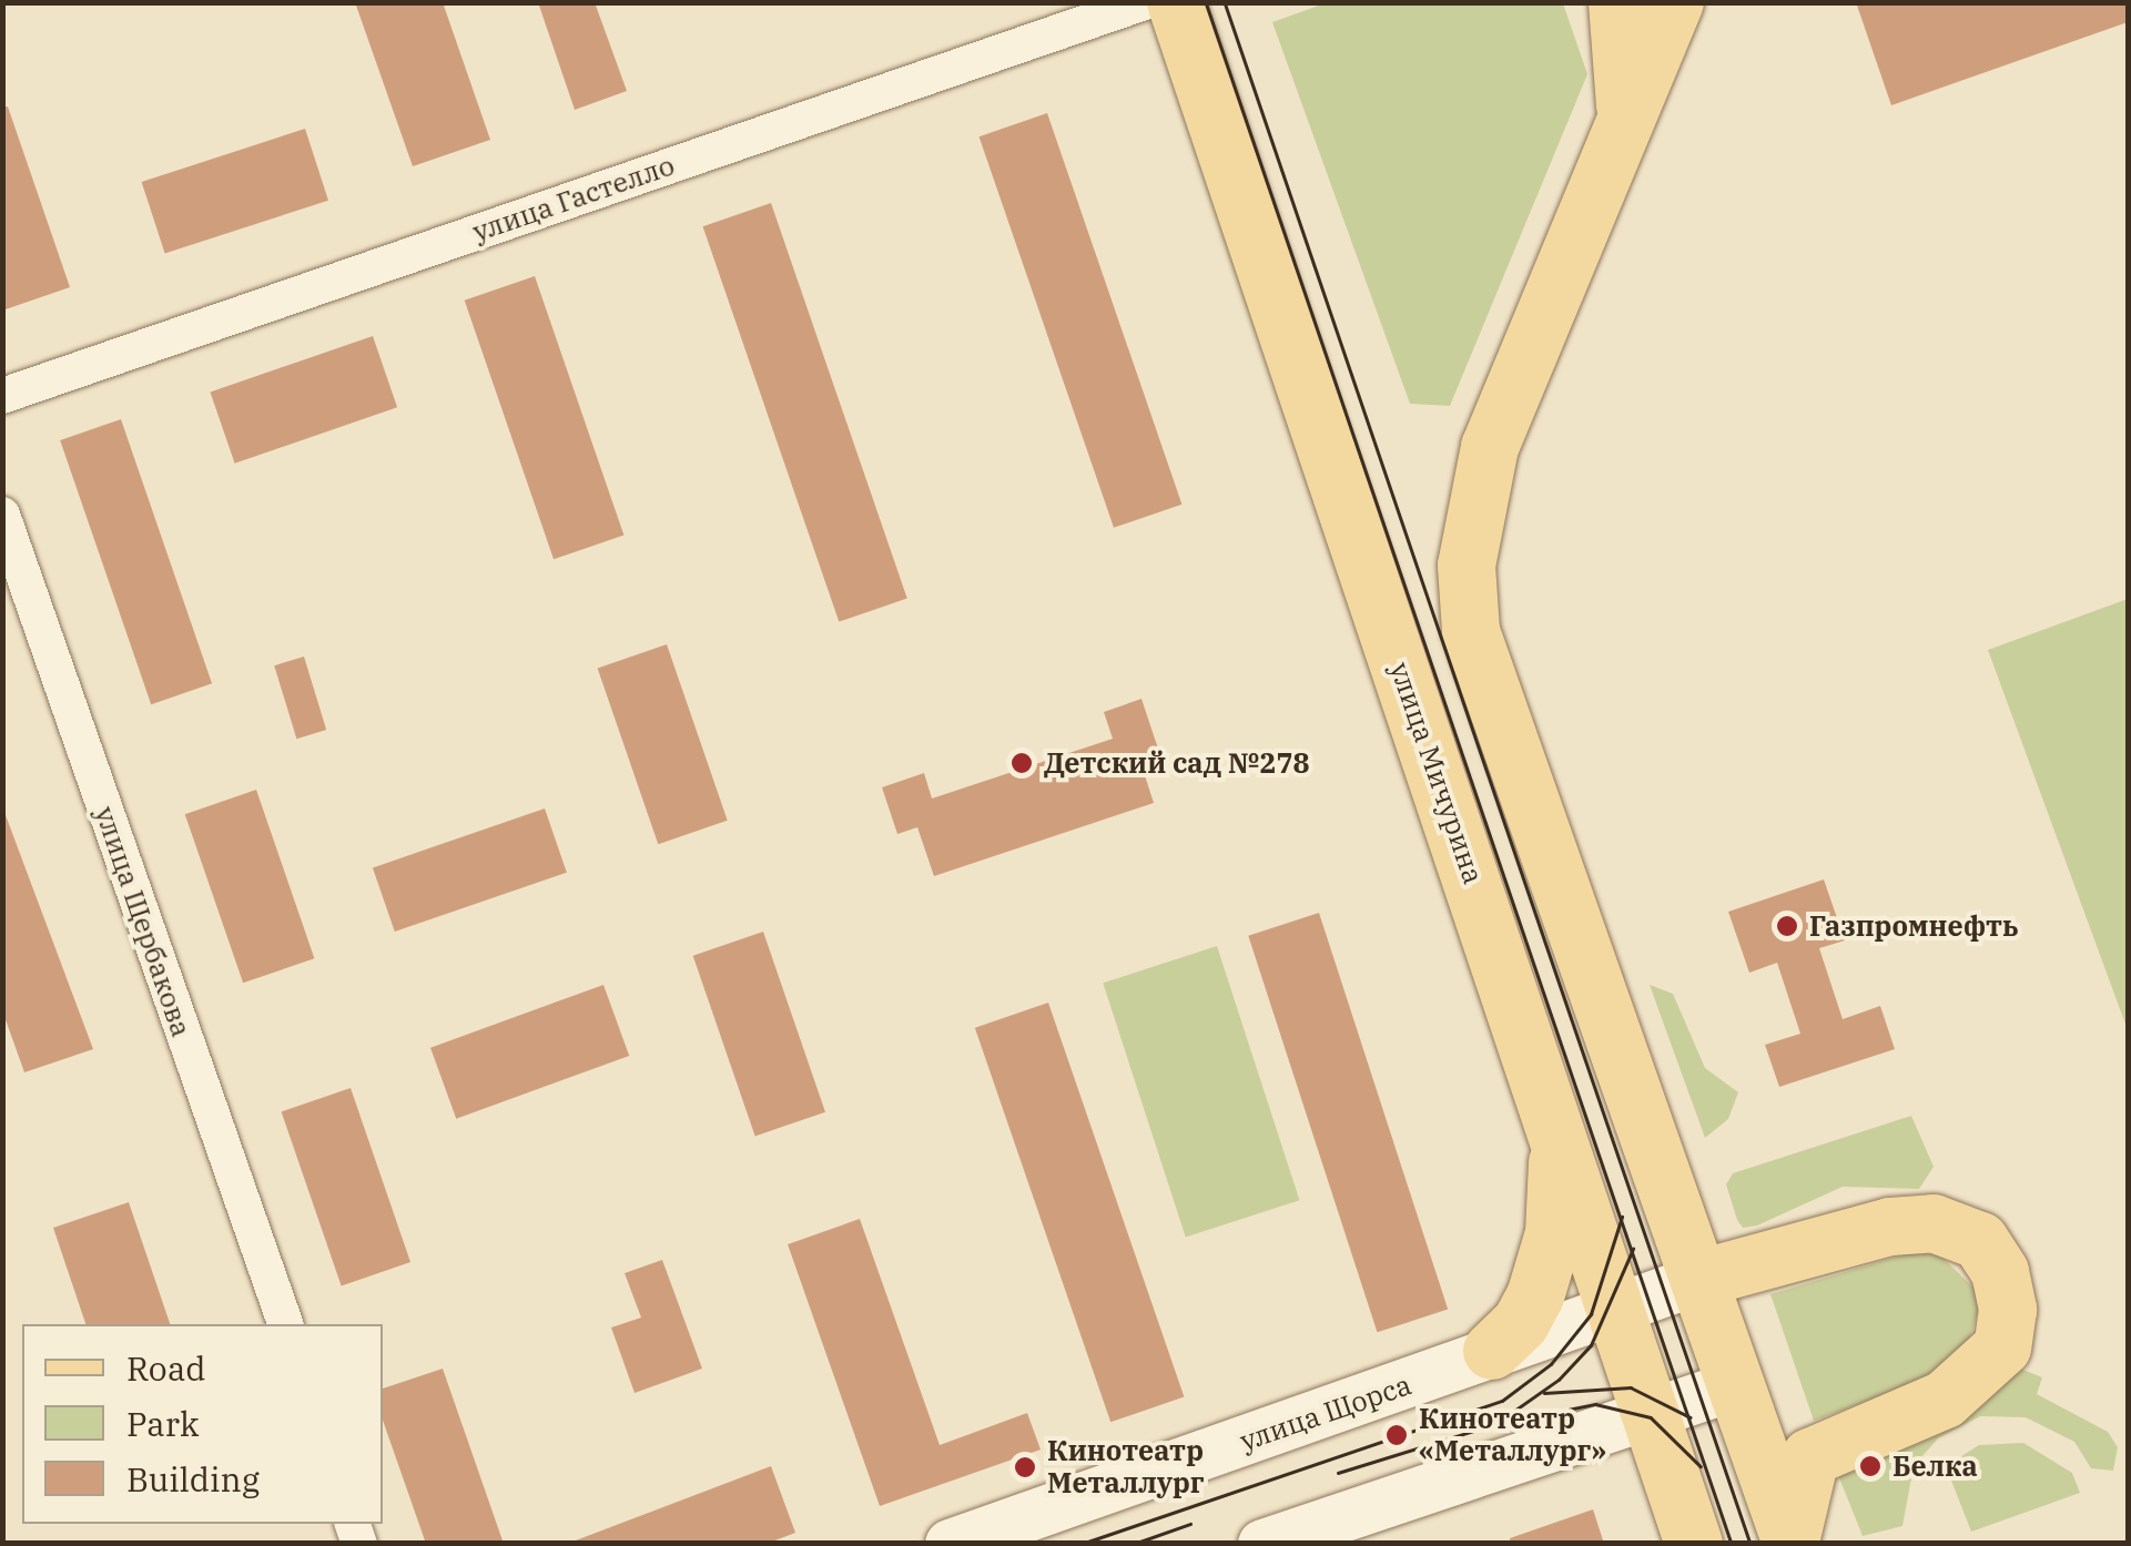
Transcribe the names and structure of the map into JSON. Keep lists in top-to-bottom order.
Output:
{
  "streets": {
    "main road": ["улица Мичурина", "улица Щорса"],
    "street": ["улица Гастелло", "улица Щербакова"]
  },
  "crossings": [
    ["улица Мичурина", "улица Щорса"]
  ],
  "places": [
    "Детский сад №278",
    "Газпромнефть",
    "Кинотеатр «Металлург»",
    "Белка",
    "Кинотеатр Металлург"
  ],
  "legend": ["Road", "Park", "Building"]
}
